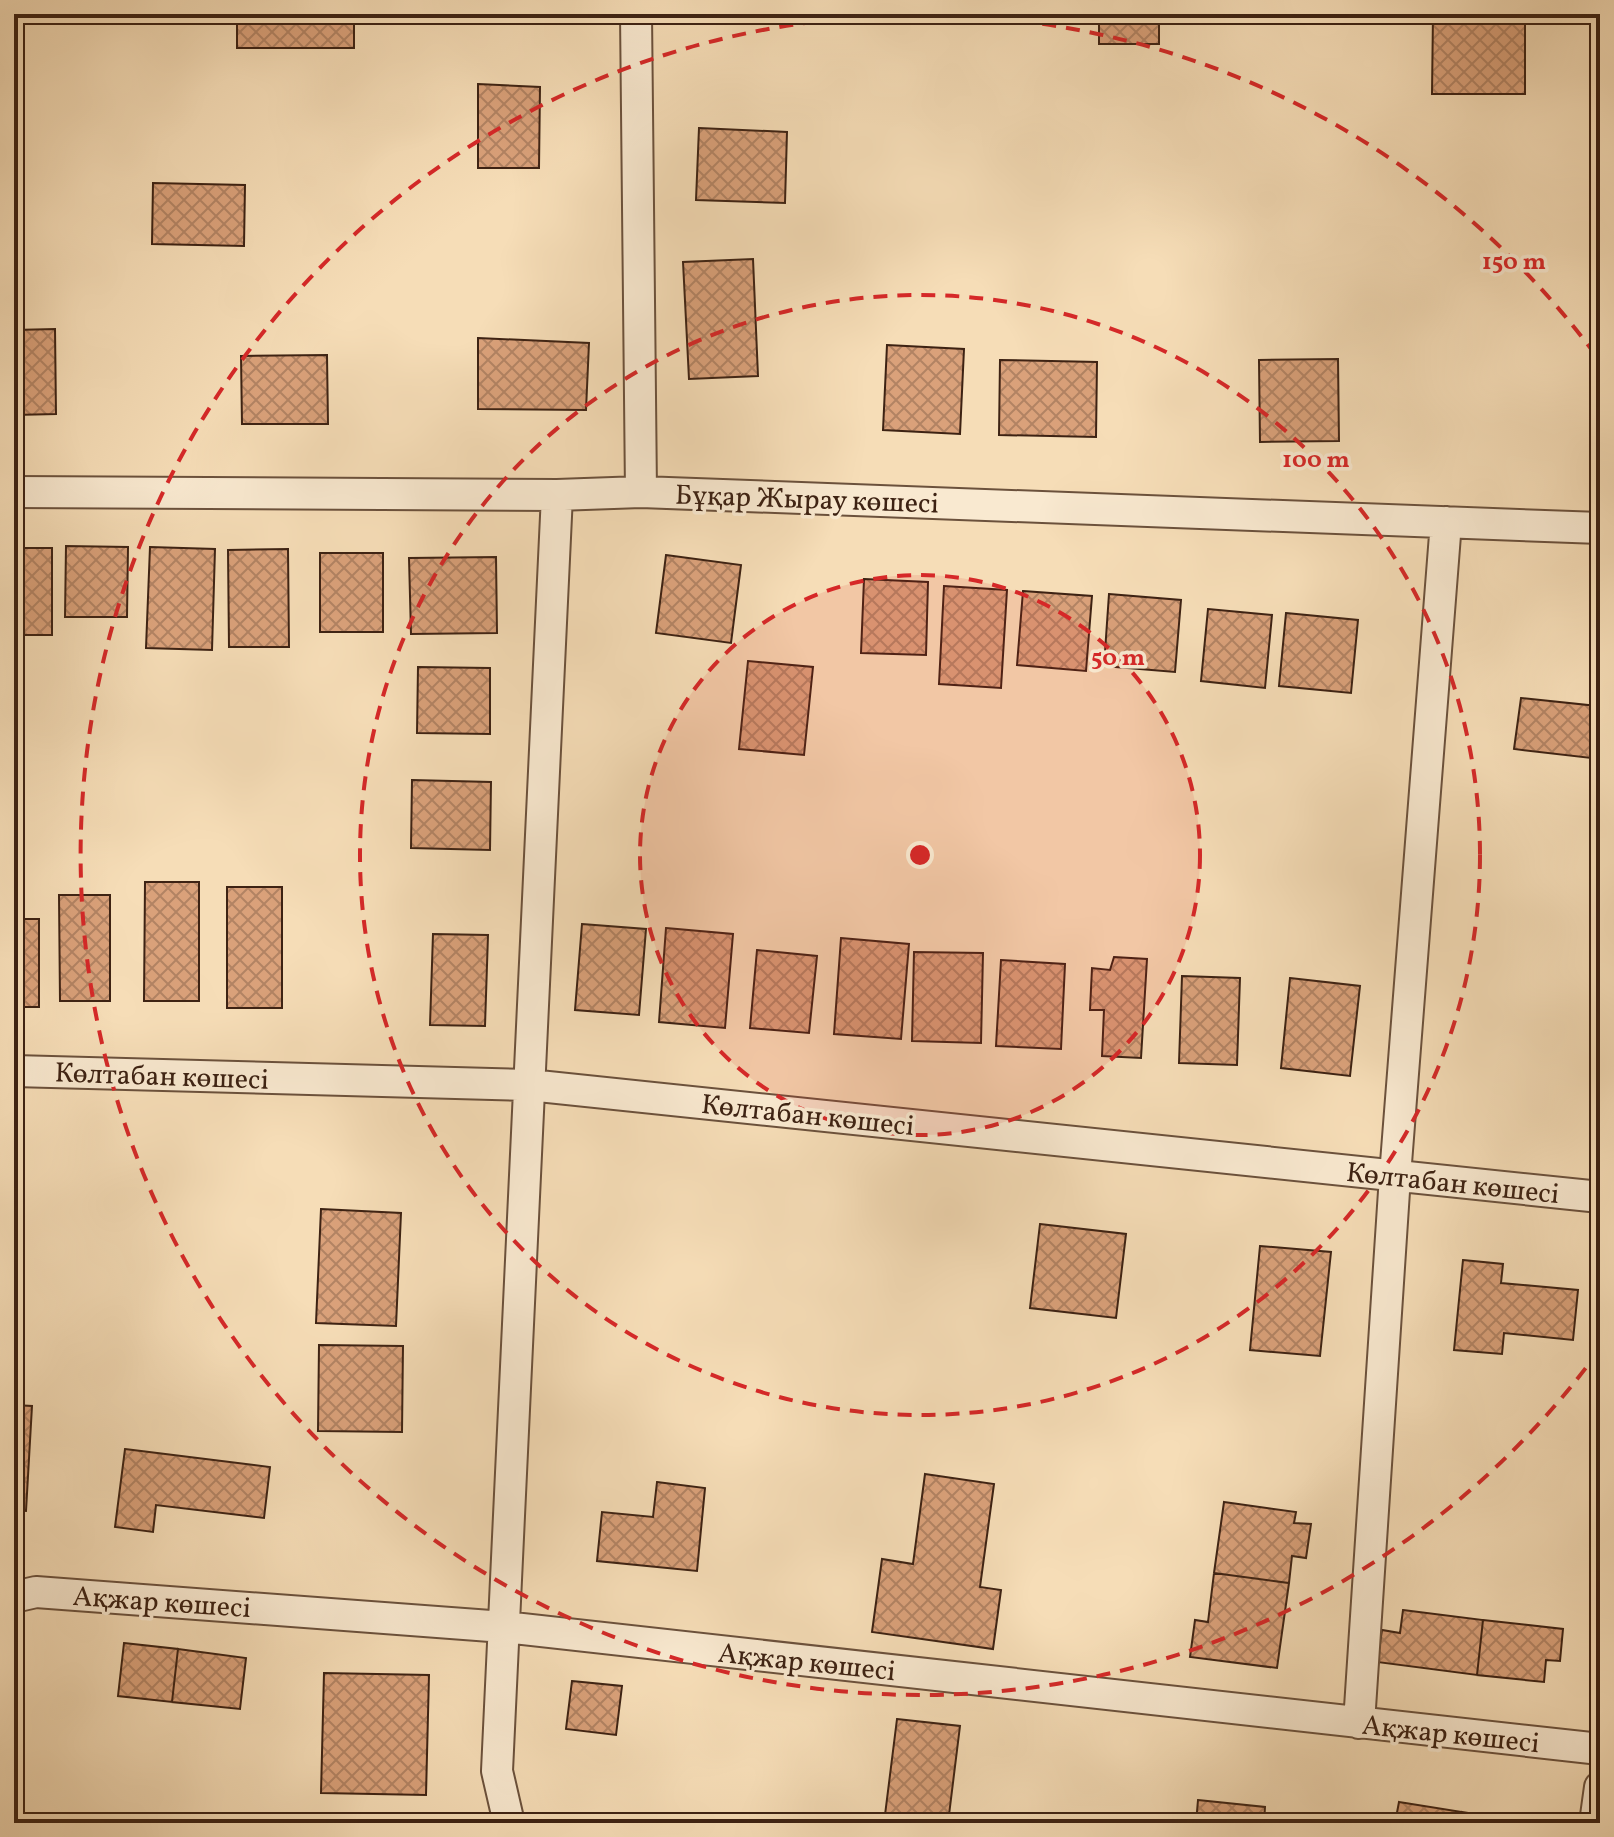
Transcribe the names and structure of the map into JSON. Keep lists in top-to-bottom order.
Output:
{
  "streets": {
    "street": ["Бұқар Жырау көшесі", "Көлтабан көшесі", "Ақжар көшесі"]
  },
  "rings": ["150 m", "100 m", "50 m"]
}
